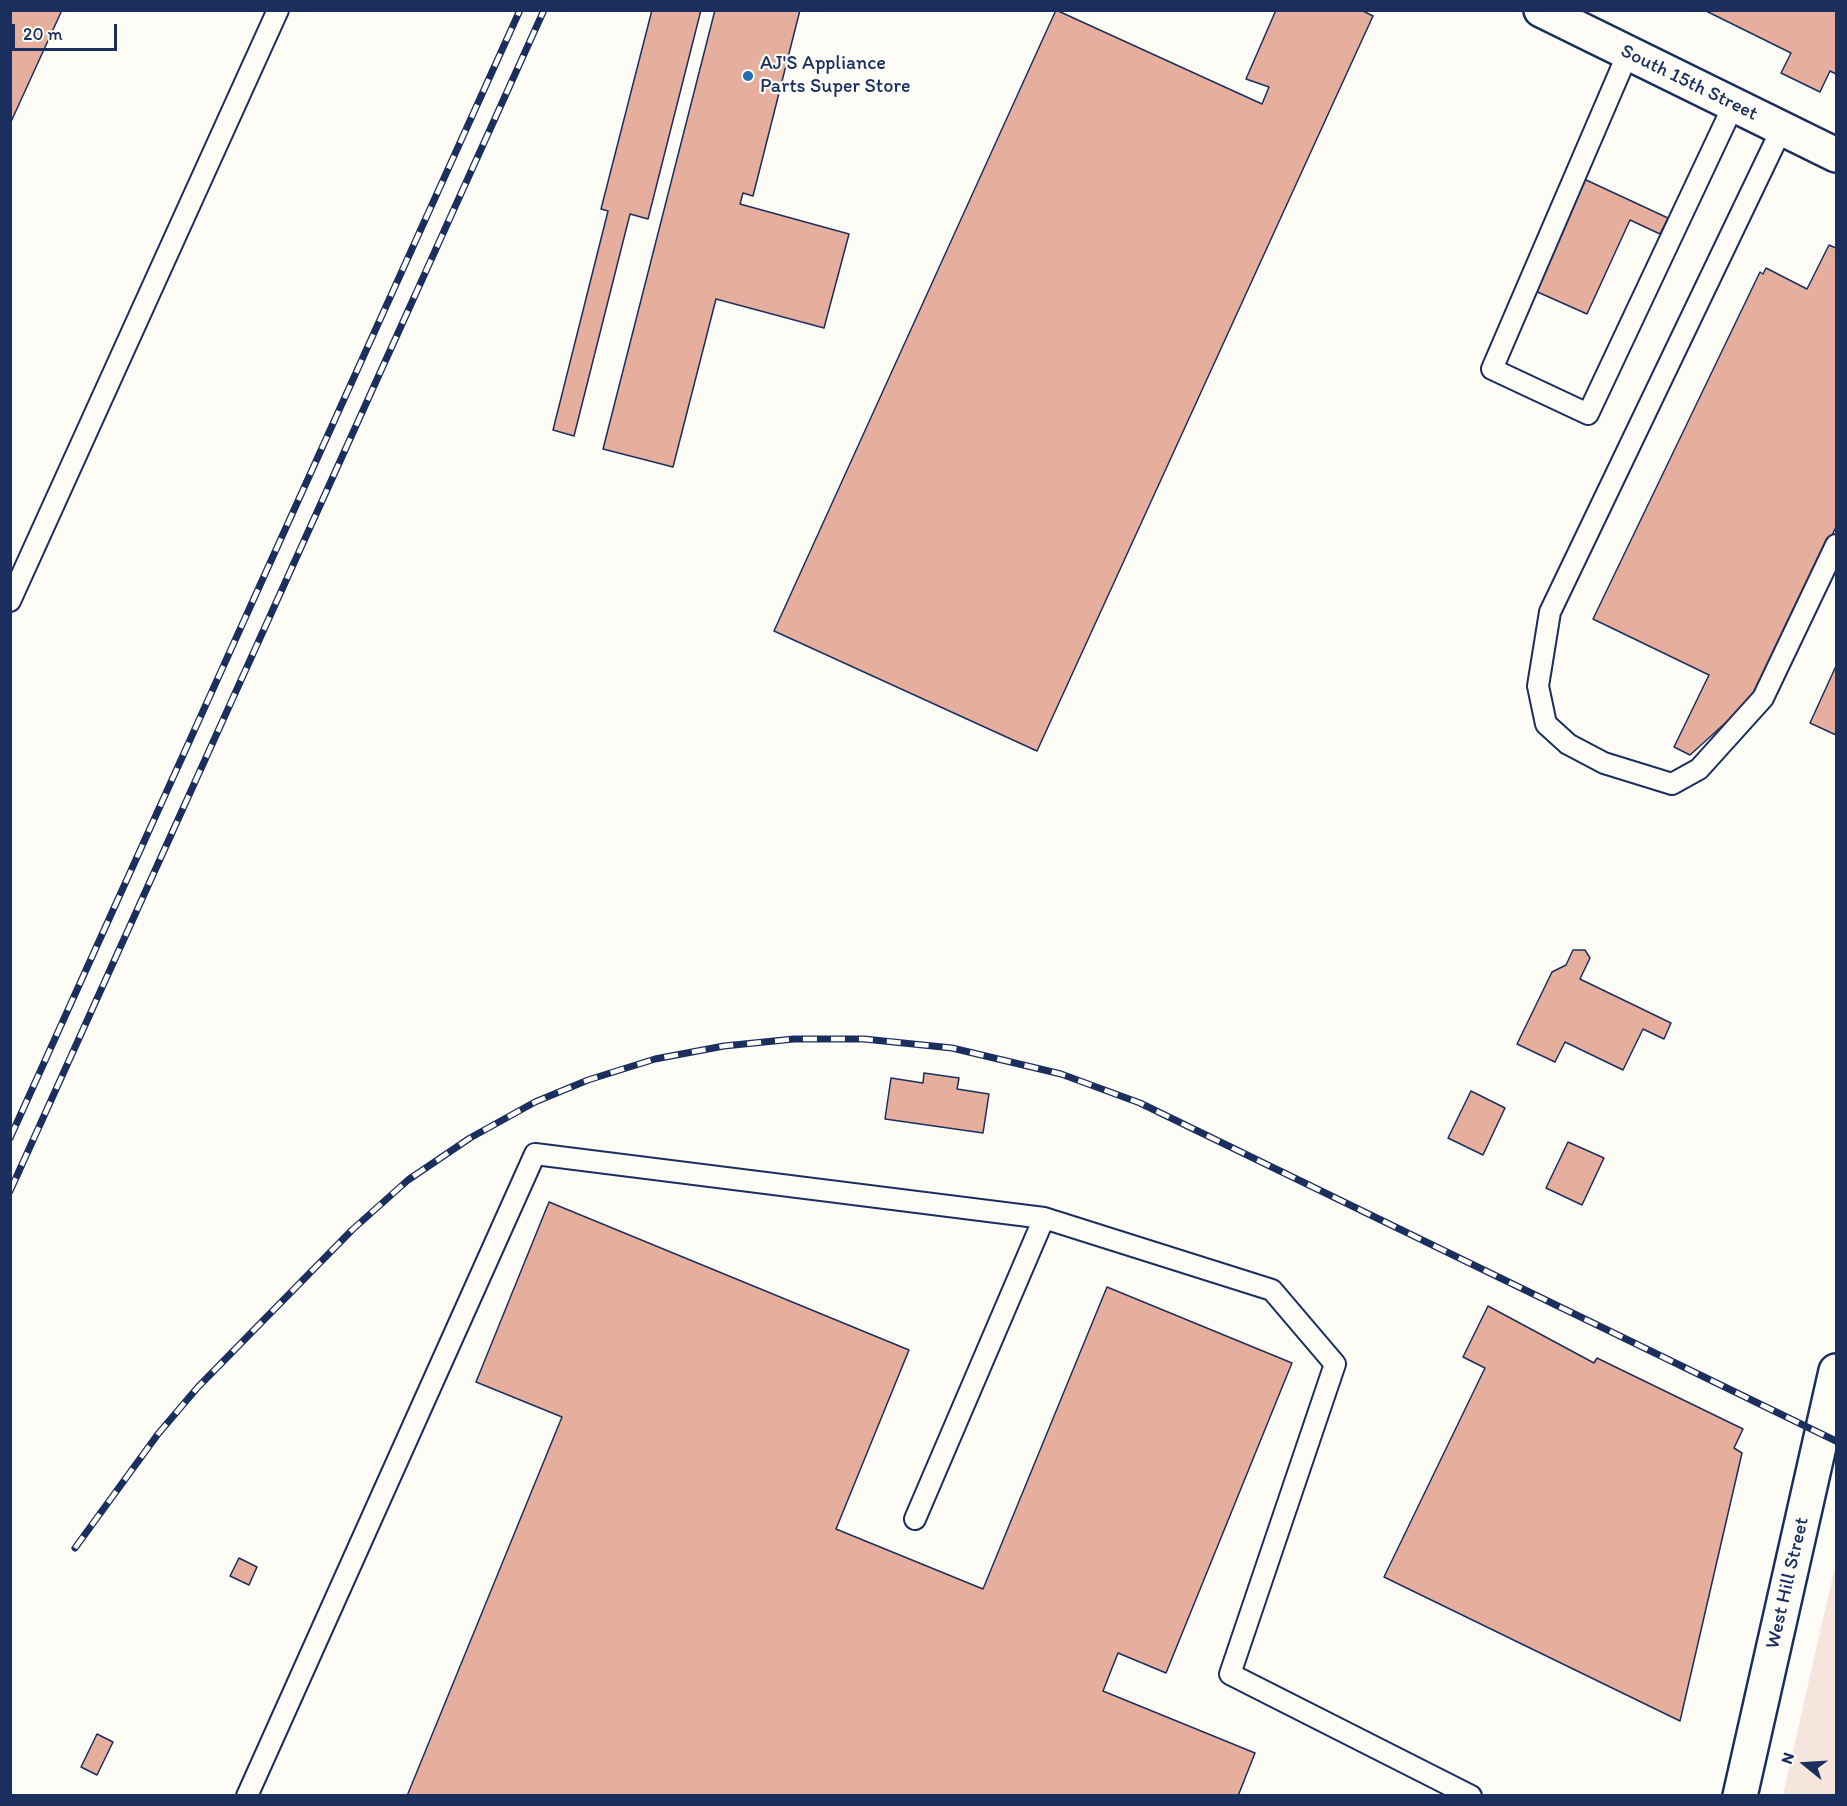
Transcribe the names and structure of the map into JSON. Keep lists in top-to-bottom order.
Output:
{
  "streets": {
    "street": ["South 15th Street", "West Hill Street"]
  },
  "places": ["AJ'S Appliance Parts Super Store"],
  "scale_bar": "20 m",
  "north": "left"
}
